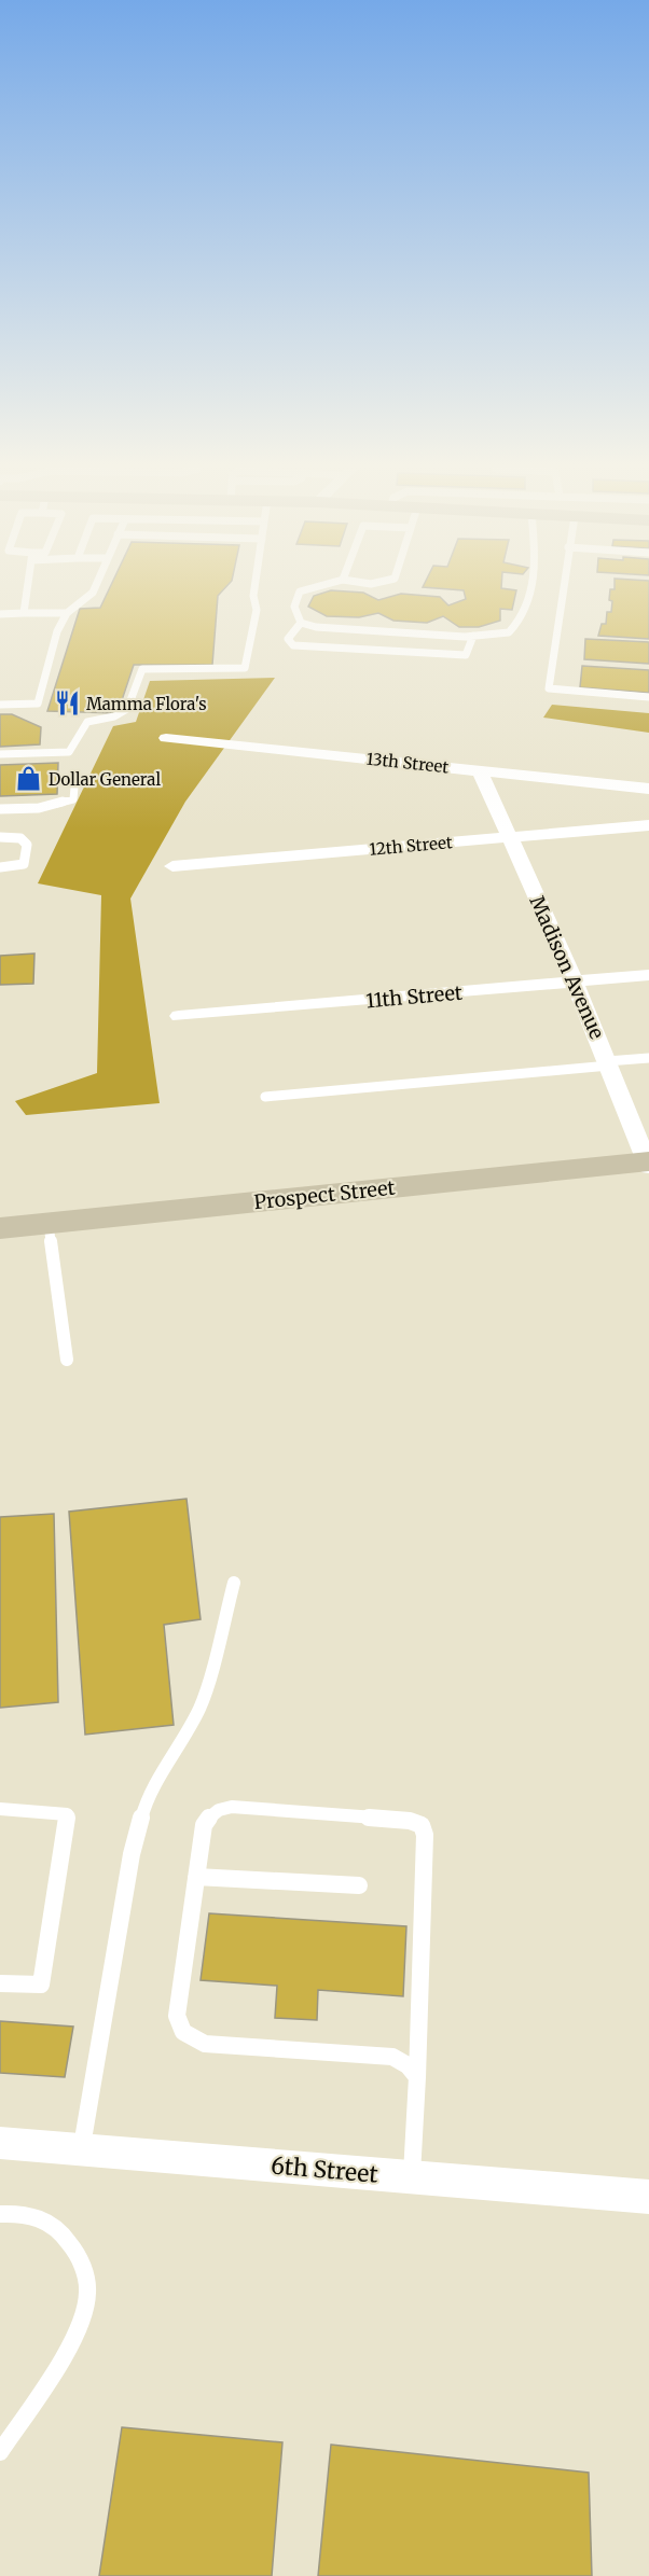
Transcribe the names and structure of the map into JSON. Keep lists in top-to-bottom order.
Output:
{
  "streets": {
    "main road": ["Prospect Street"],
    "street": [
      "13th Street",
      "12th Street",
      "Madison Avenue",
      "11th Street",
      "6th Street"
    ]
  },
  "crossings": [
    ["13th Street", "Madison Avenue"],
    ["12th Street", "Madison Avenue"],
    ["Madison Avenue", "11th Street"],
    ["Madison Avenue", "Prospect Street"]
  ],
  "places": {
    "restaurant": ["Mamma Flora's"],
    "shop": ["Dollar General"]
  }
}
